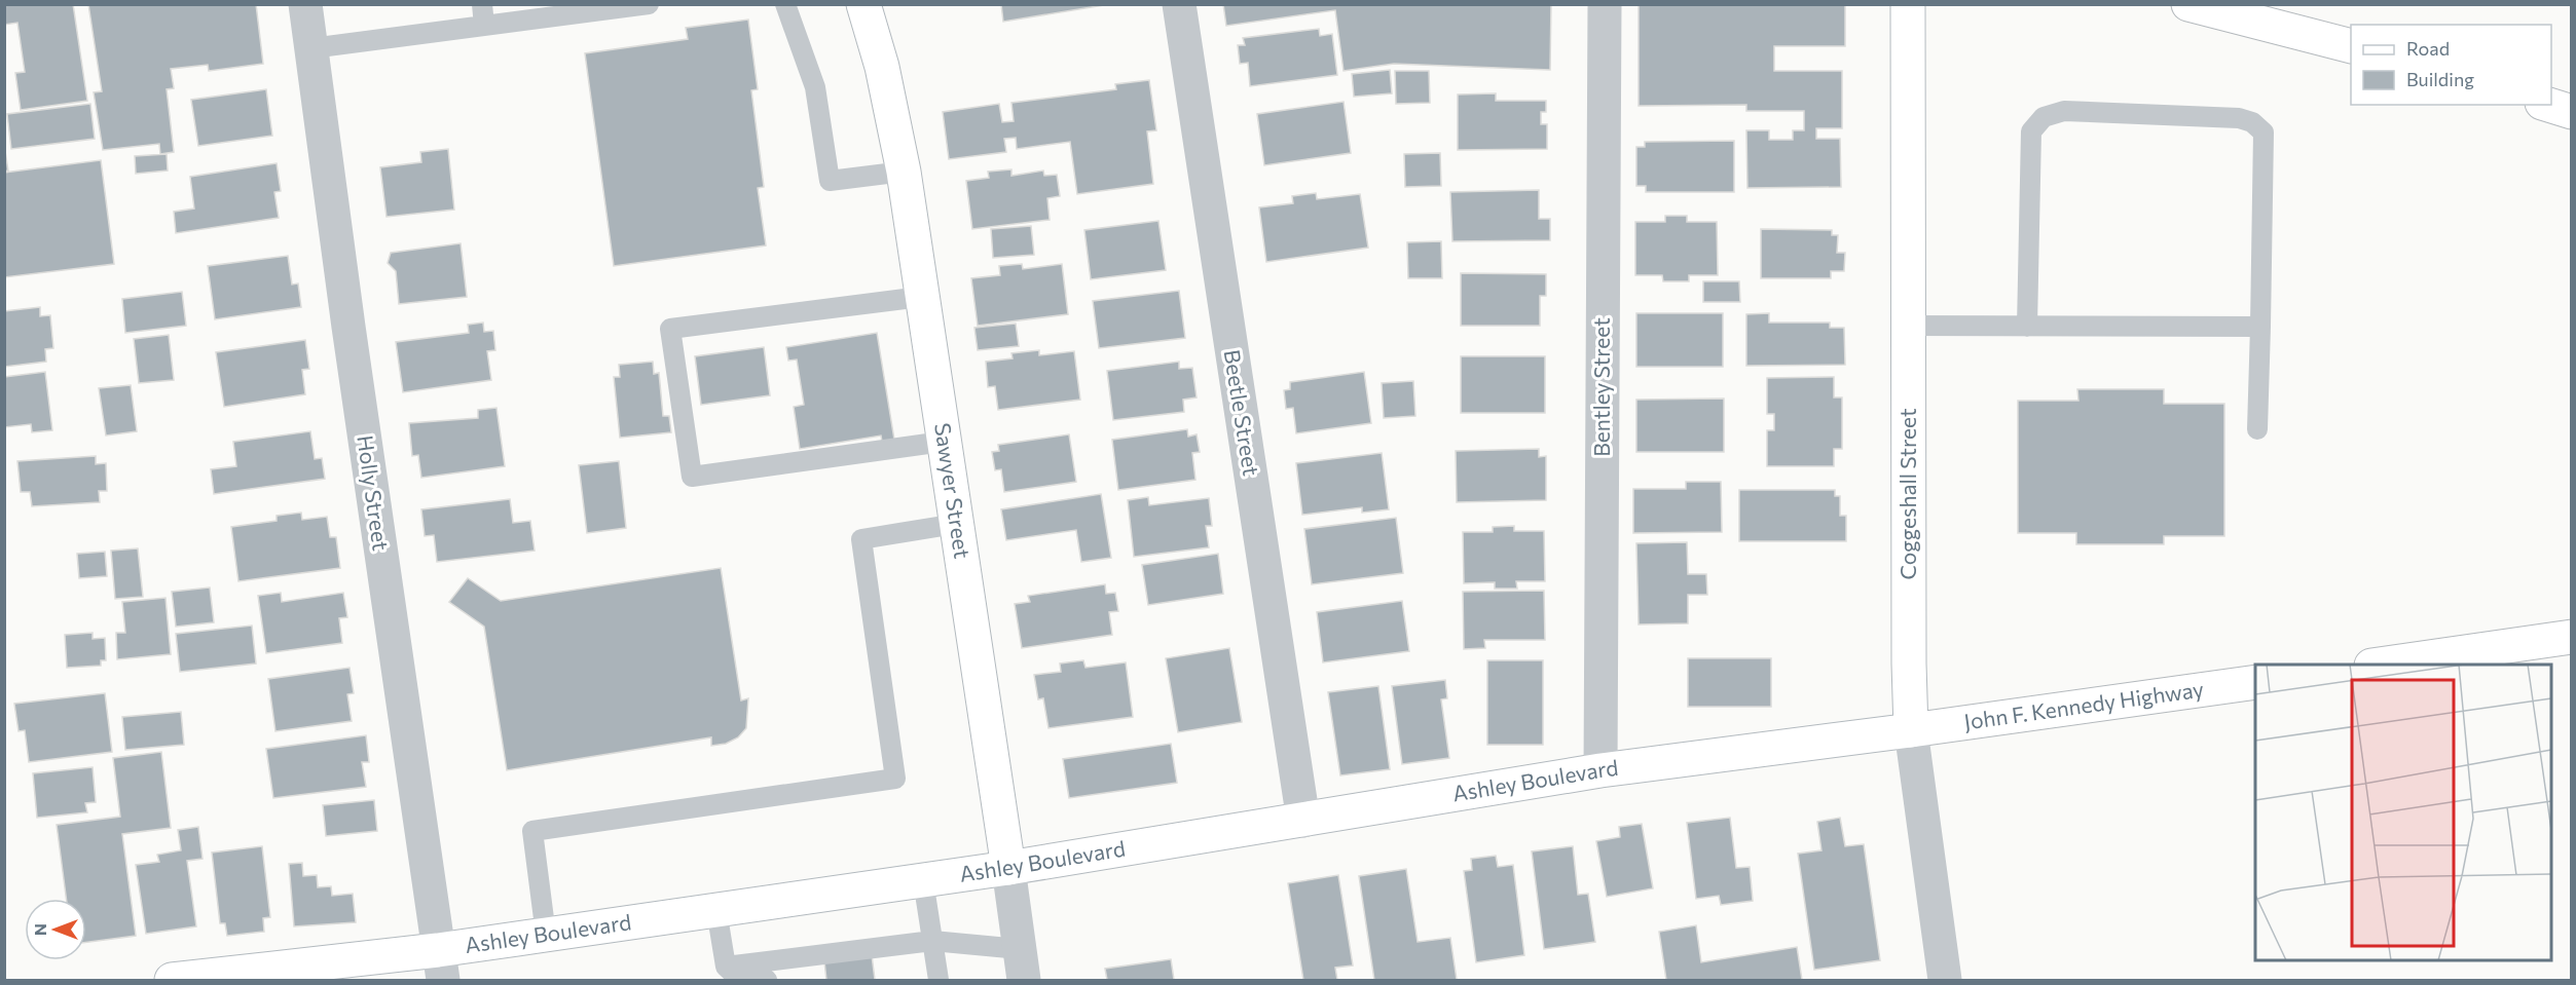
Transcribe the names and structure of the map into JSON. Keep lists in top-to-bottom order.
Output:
{
  "streets": {
    "main road": [
      "Sawyer Street",
      "Coggeshall Street",
      "John F. Kennedy Highway",
      "Ashley Boulevard"
    ],
    "street": ["Bentley Street", "Beetle Street", "Holly Street"]
  },
  "crossings": [
    ["Bentley Street", "Ashley Boulevard"],
    ["Beetle Street", "Ashley Boulevard"],
    ["Sawyer Street", "Ashley Boulevard"],
    ["Holly Street", "Ashley Boulevard"],
    ["Coggeshall Street", "John F. Kennedy Highway"],
    ["Coggeshall Street", "Ashley Boulevard"],
    ["John F. Kennedy Highway", "Ashley Boulevard"]
  ],
  "legend": ["Road", "Building"],
  "north": "left"
}
